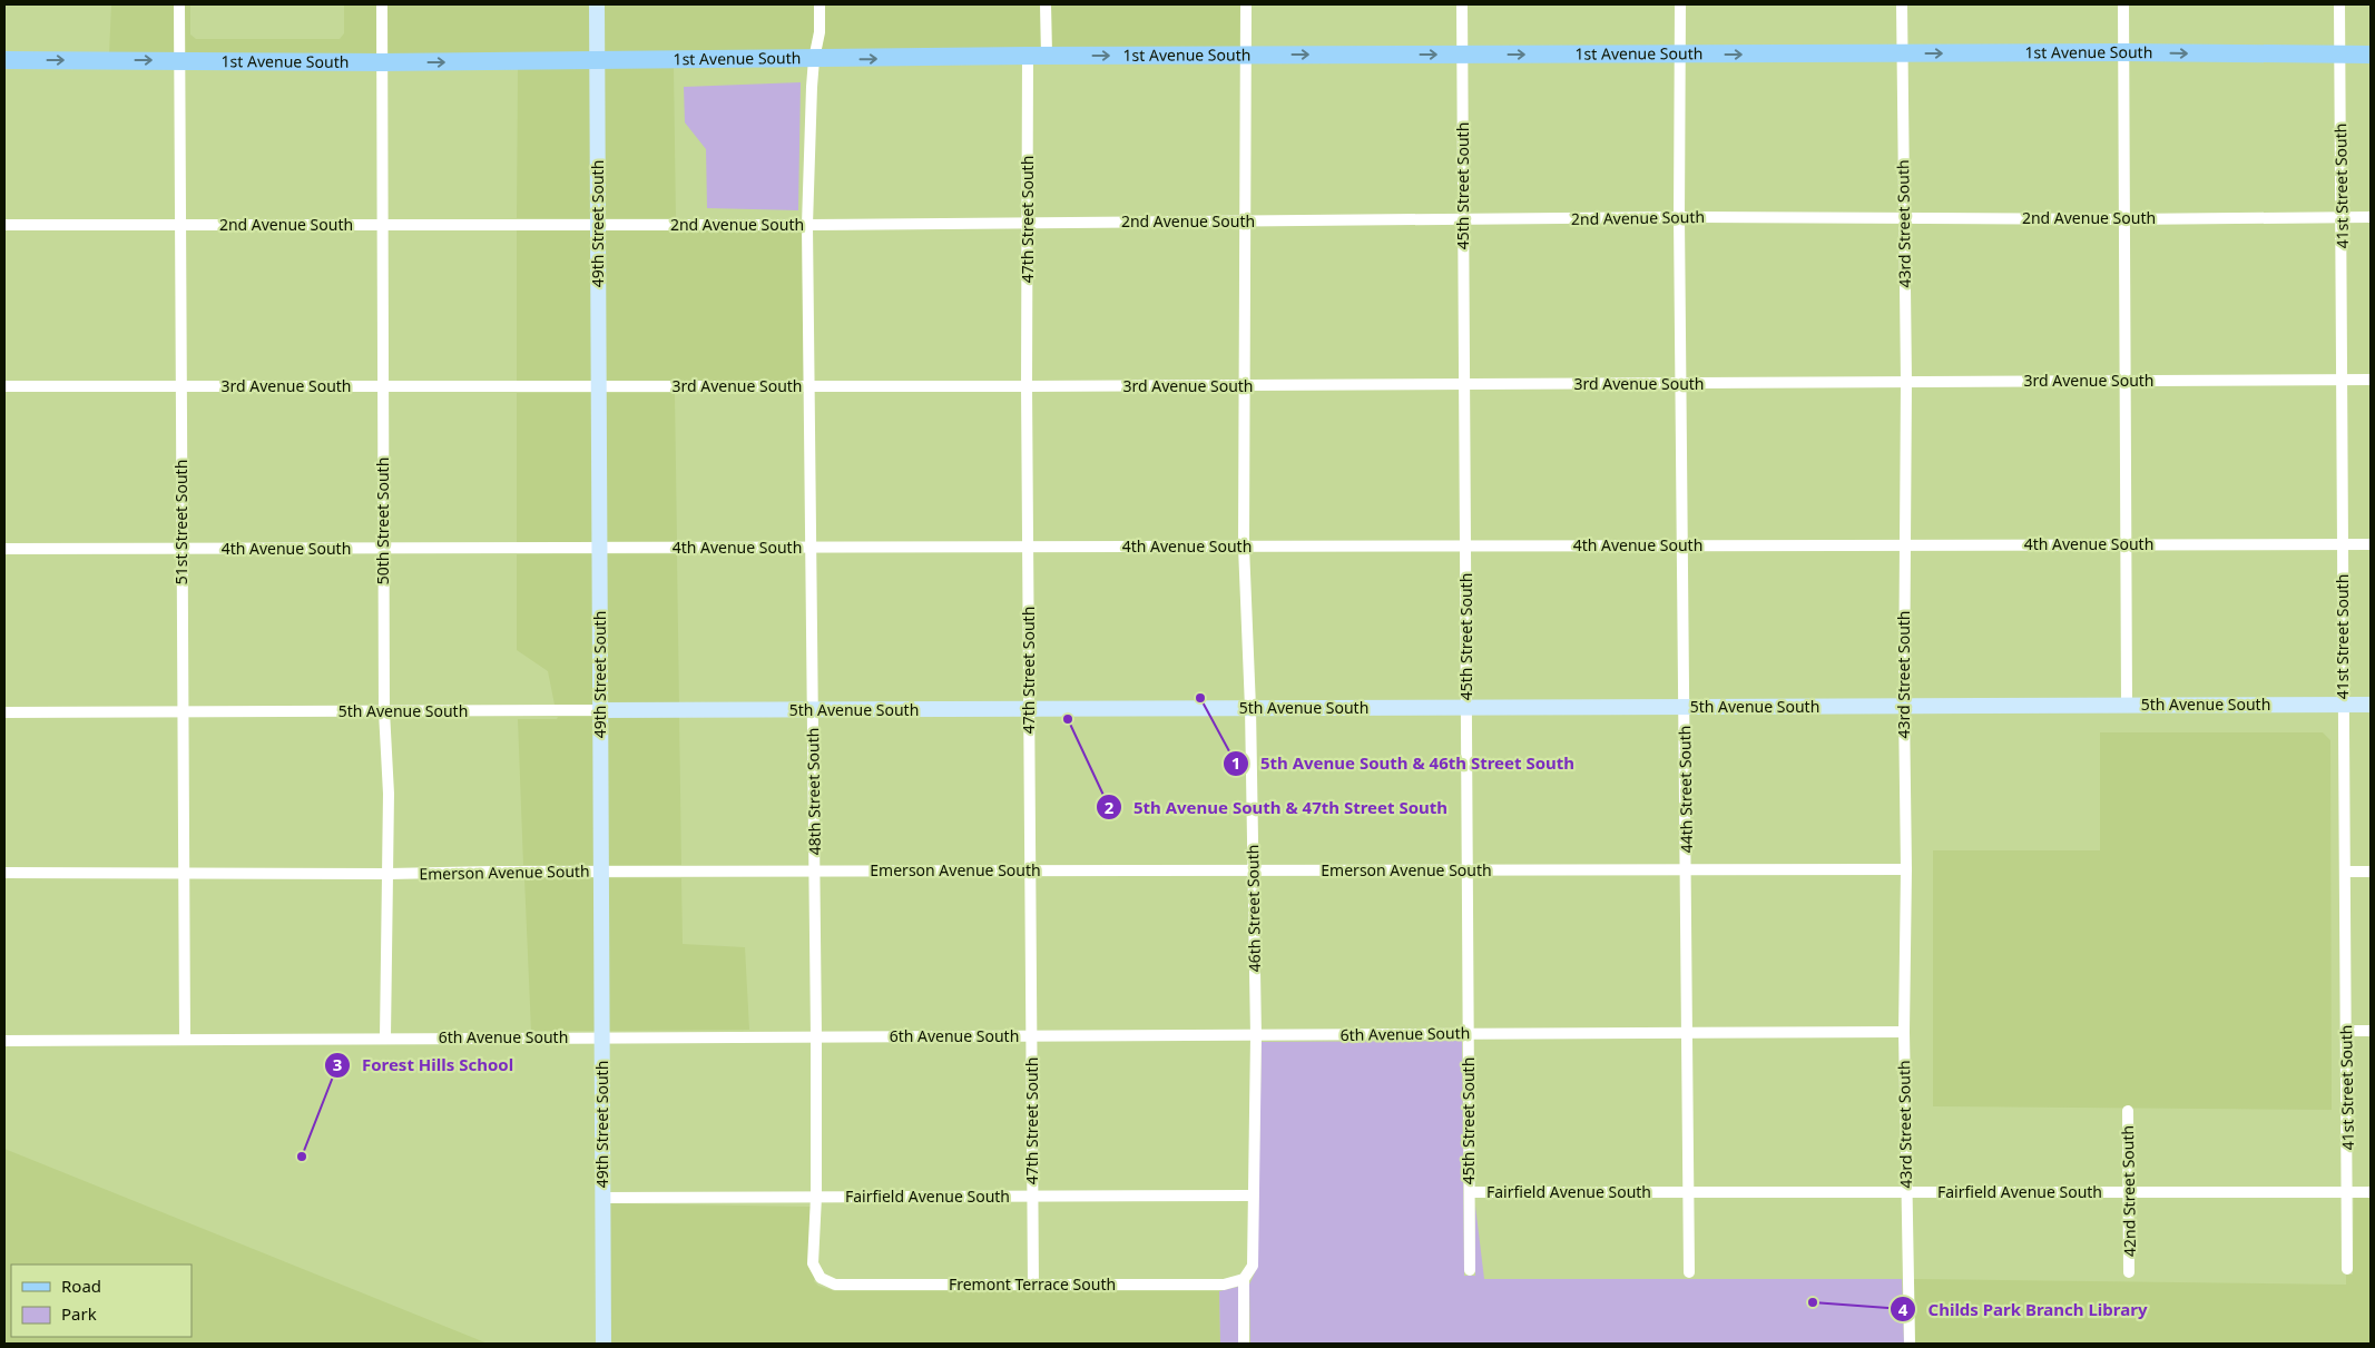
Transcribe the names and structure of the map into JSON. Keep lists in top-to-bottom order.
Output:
{
  "streets": {
    "main road": ["1st Avenue South"],
    "street": [
      "45th Street South",
      "41st Street South",
      "2nd Avenue South",
      "47th Street South",
      "49th Street South",
      "43rd Street South",
      "3rd Avenue South",
      "50th Street South",
      "51st Street South",
      "4th Avenue South",
      "5th Avenue South",
      "44th Street South",
      "48th Street South",
      "Emerson Avenue South",
      "46th Street South",
      "6th Avenue South",
      "42nd Street South",
      "Fairfield Avenue South",
      "Fremont Terrace South"
    ]
  },
  "crossings": [
    ["1st Avenue South", "45th Street South"],
    ["1st Avenue South", "41st Street South"],
    ["1st Avenue South", "47th Street South"],
    ["1st Avenue South", "49th Street South"],
    ["1st Avenue South", "43rd Street South"],
    ["1st Avenue South", "50th Street South"],
    ["1st Avenue South", "51st Street South"],
    ["1st Avenue South", "44th Street South"],
    ["1st Avenue South", "48th Street South"],
    ["1st Avenue South", "46th Street South"],
    ["45th Street South", "2nd Avenue South"],
    ["45th Street South", "3rd Avenue South"],
    ["45th Street South", "4th Avenue South"],
    ["45th Street South", "5th Avenue South"],
    ["45th Street South", "Emerson Avenue South"],
    ["45th Street South", "6th Avenue South"],
    ["45th Street South", "Fairfield Avenue South"],
    ["41st Street South", "2nd Avenue South"],
    ["41st Street South", "3rd Avenue South"],
    ["41st Street South", "4th Avenue South"],
    ["41st Street South", "5th Avenue South"],
    ["41st Street South", "Fairfield Avenue South"],
    ["2nd Avenue South", "47th Street South"],
    ["2nd Avenue South", "49th Street South"],
    ["2nd Avenue South", "43rd Street South"],
    ["2nd Avenue South", "50th Street South"],
    ["2nd Avenue South", "51st Street South"],
    ["2nd Avenue South", "44th Street South"],
    ["2nd Avenue South", "48th Street South"],
    ["2nd Avenue South", "46th Street South"],
    ["47th Street South", "3rd Avenue South"],
    ["47th Street South", "4th Avenue South"],
    ["47th Street South", "5th Avenue South"],
    ["47th Street South", "Emerson Avenue South"],
    ["47th Street South", "6th Avenue South"],
    ["47th Street South", "Fairfield Avenue South"],
    ["47th Street South", "Fremont Terrace South"],
    ["49th Street South", "3rd Avenue South"],
    ["49th Street South", "4th Avenue South"],
    ["49th Street South", "5th Avenue South"],
    ["49th Street South", "Emerson Avenue South"],
    ["49th Street South", "6th Avenue South"],
    ["49th Street South", "Fairfield Avenue South"],
    ["43rd Street South", "3rd Avenue South"],
    ["43rd Street South", "4th Avenue South"],
    ["43rd Street South", "5th Avenue South"],
    ["43rd Street South", "Emerson Avenue South"],
    ["43rd Street South", "6th Avenue South"],
    ["43rd Street South", "Fairfield Avenue South"],
    ["3rd Avenue South", "50th Street South"],
    ["3rd Avenue South", "51st Street South"],
    ["3rd Avenue South", "44th Street South"],
    ["3rd Avenue South", "48th Street South"],
    ["3rd Avenue South", "46th Street South"],
    ["50th Street South", "4th Avenue South"],
    ["50th Street South", "5th Avenue South"],
    ["50th Street South", "Emerson Avenue South"],
    ["50th Street South", "6th Avenue South"],
    ["51st Street South", "4th Avenue South"],
    ["51st Street South", "5th Avenue South"],
    ["51st Street South", "Emerson Avenue South"],
    ["51st Street South", "6th Avenue South"],
    ["4th Avenue South", "44th Street South"],
    ["4th Avenue South", "48th Street South"],
    ["4th Avenue South", "46th Street South"],
    ["5th Avenue South", "44th Street South"],
    ["5th Avenue South", "48th Street South"],
    ["5th Avenue South", "46th Street South"],
    ["44th Street South", "Emerson Avenue South"],
    ["44th Street South", "6th Avenue South"],
    ["44th Street South", "Fairfield Avenue South"],
    ["48th Street South", "Emerson Avenue South"],
    ["48th Street South", "6th Avenue South"],
    ["48th Street South", "Fairfield Avenue South"],
    ["48th Street South", "Fremont Terrace South"],
    ["Emerson Avenue South", "46th Street South"],
    ["46th Street South", "6th Avenue South"],
    ["46th Street South", "Fairfield Avenue South"],
    ["46th Street South", "Fremont Terrace South"],
    ["42nd Street South", "Fairfield Avenue South"]
  ],
  "one_way": ["1st Avenue South"],
  "places": [
    "5th Avenue South & 46th Street South",
    "5th Avenue South & 47th Street South",
    "Forest Hills School",
    "Childs Park Branch Library"
  ],
  "legend": ["Road", "Park"]
}
